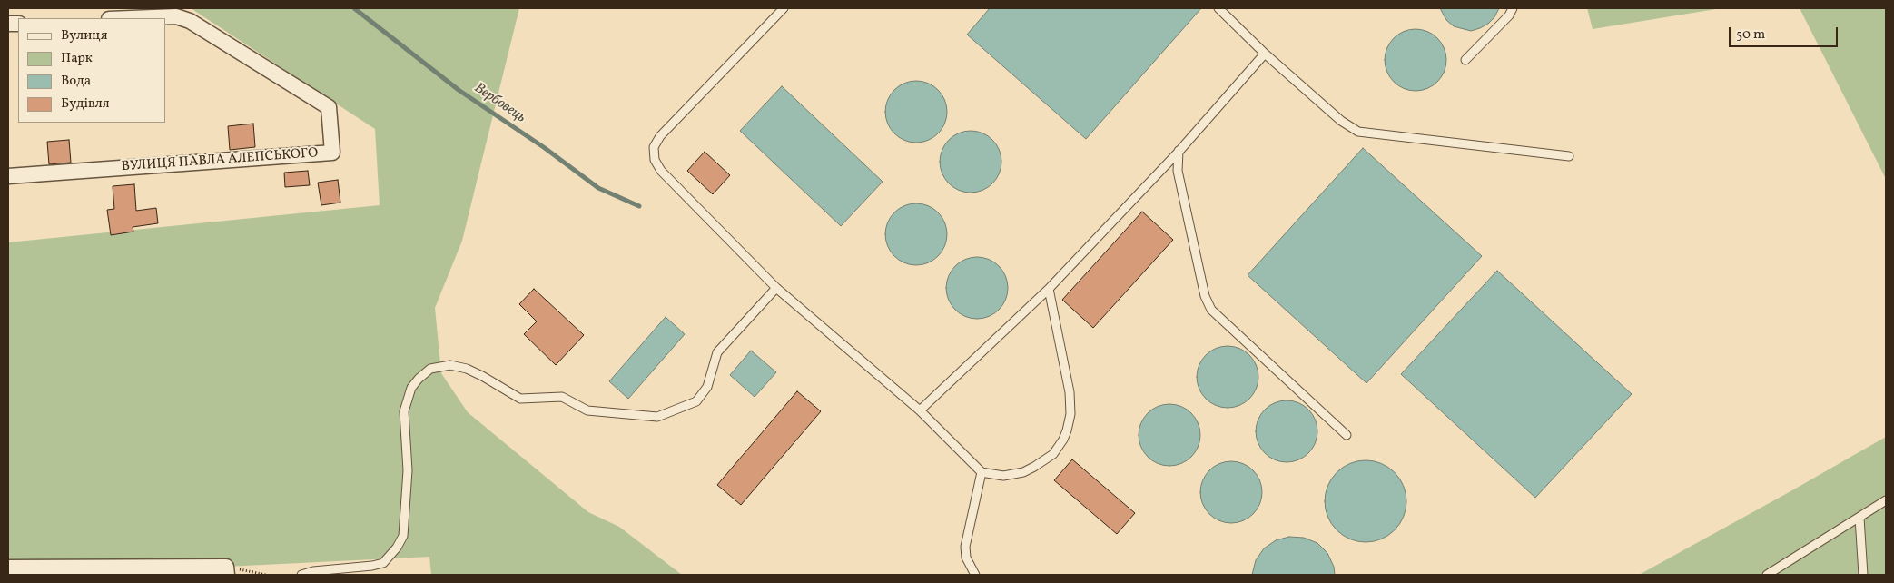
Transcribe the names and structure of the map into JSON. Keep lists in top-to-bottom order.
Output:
{
  "streets": {
    "street": ["ВУЛИЦЯ ПАВЛА АЛЕПСЬКОГО"]
  },
  "water": ["Вербовець"],
  "legend": [
    "Вулиця",
    "Парк",
    "Вода",
    "Будівля"
  ],
  "scale_bar": "50 m"
}
